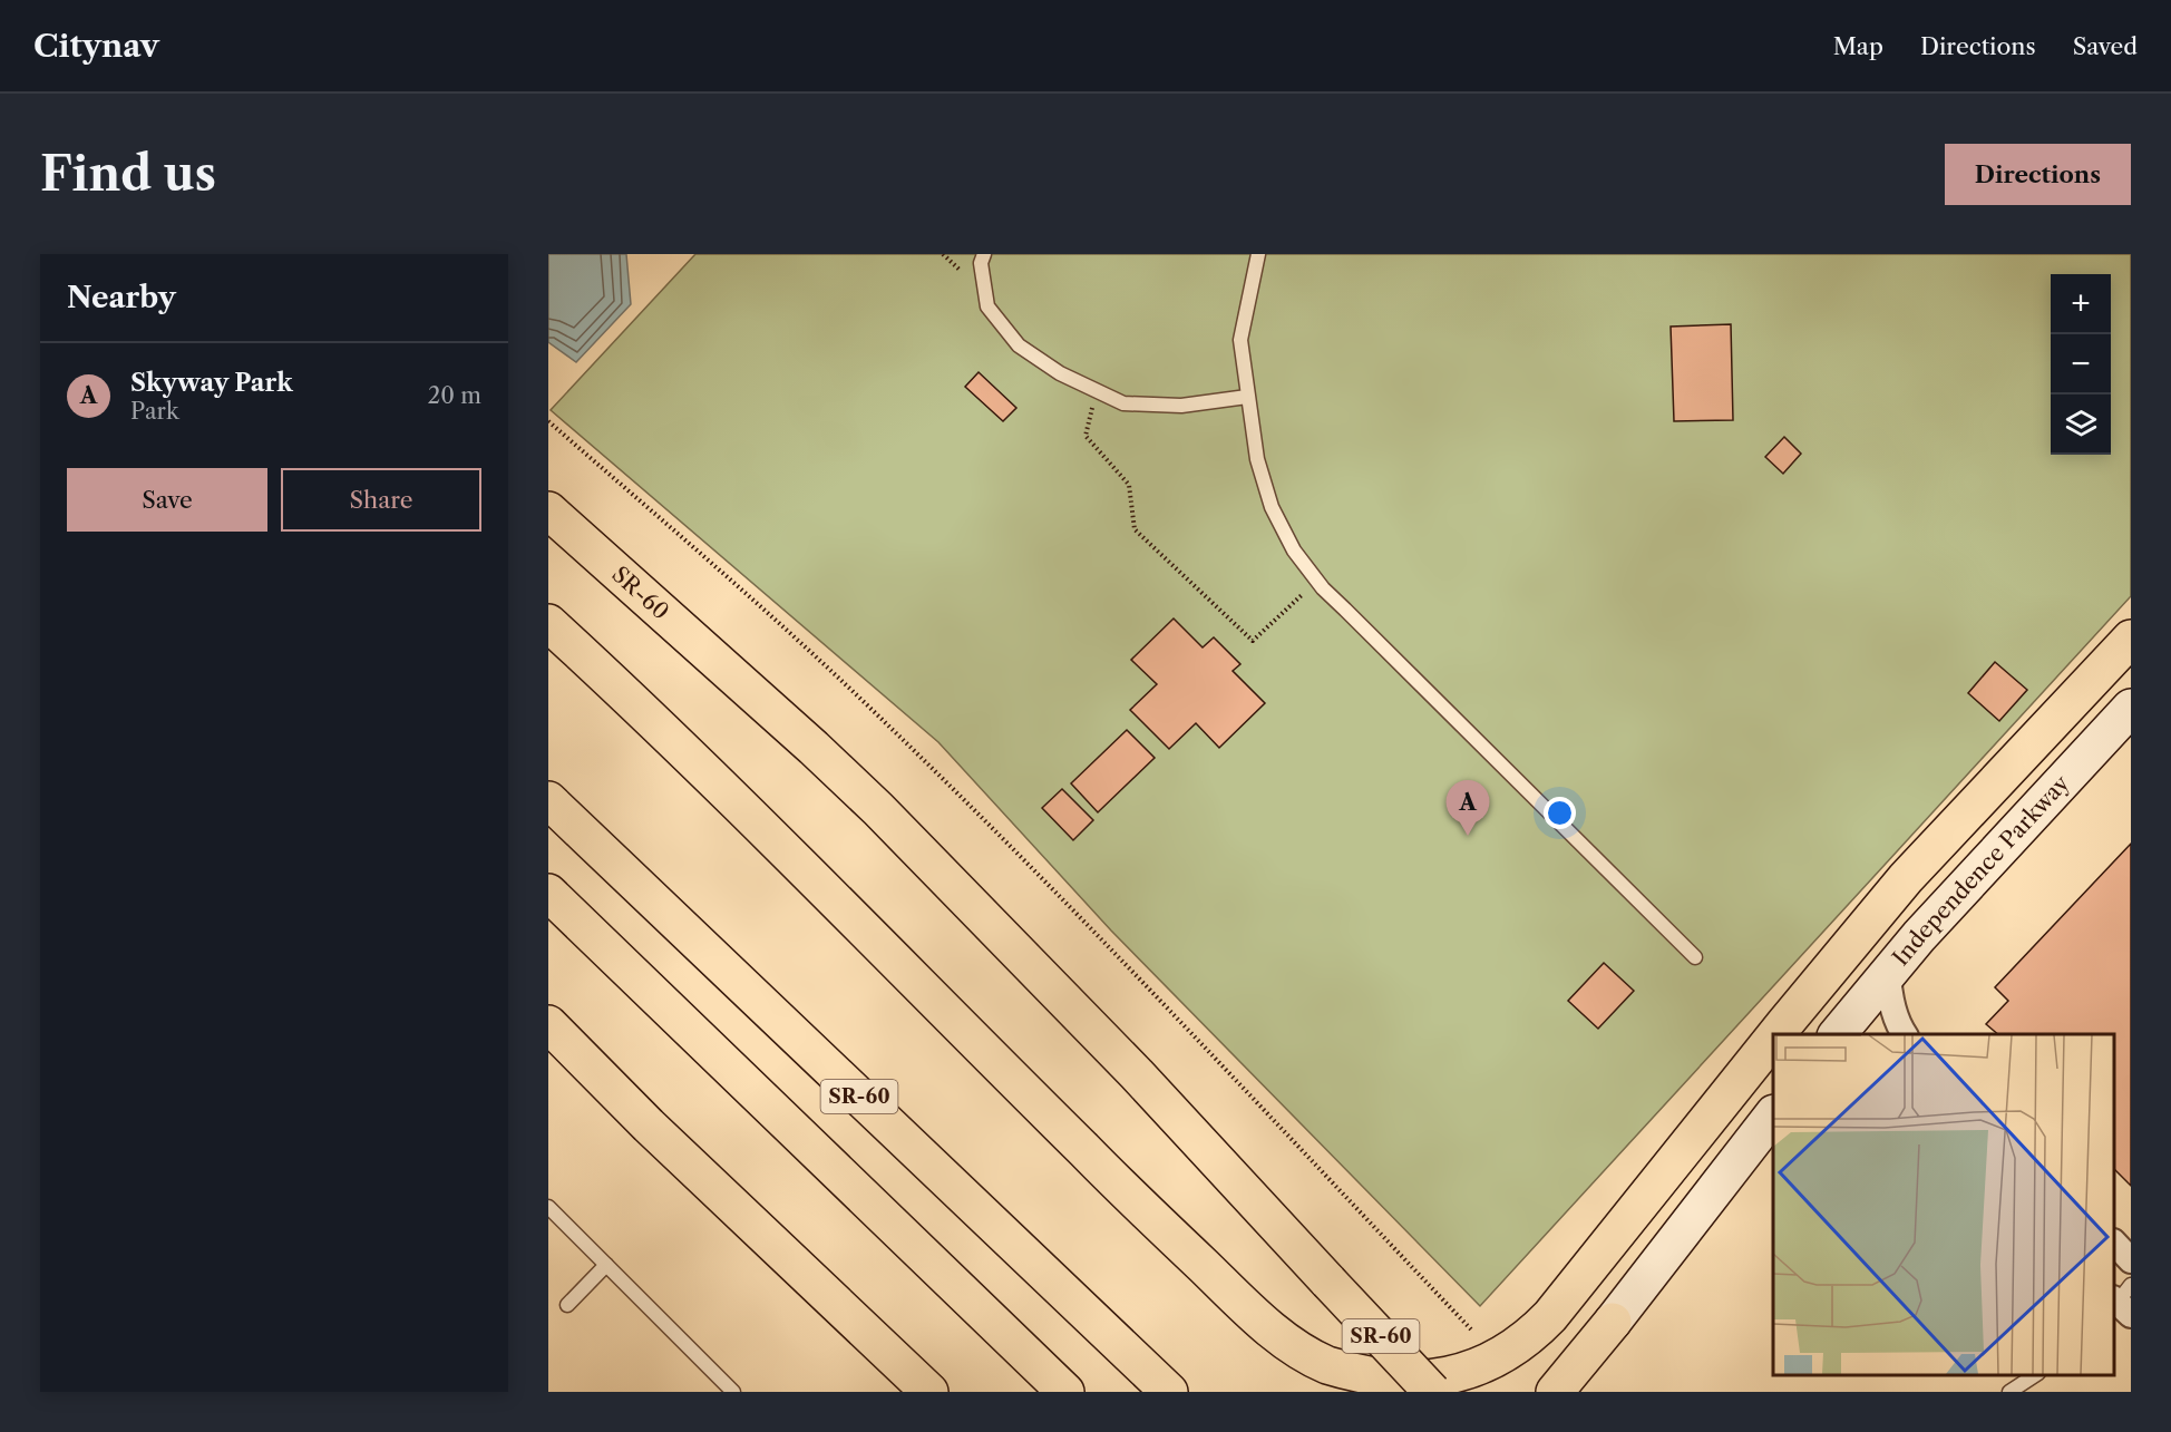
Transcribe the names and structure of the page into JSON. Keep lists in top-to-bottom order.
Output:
{
  "streets": {
    "highway": ["SR-60"],
    "main road": ["Independence Parkway"]
  },
  "page": {
    "header": "Citynav",
    "nav": ["Map", "Directions", "Saved"],
    "buttons": [
      "Directions",
      ["Save", "Share"]
    ],
    "title": "Find us",
    "heading": "Nearby",
    "map_buttons": ["+", "−"],
    "list": [
      {
        "mark": "A",
        "name": "Skyway Park",
        "note": "Park",
        "value": "20 m"
      }
    ],
    "pins": "A"
  }
}
